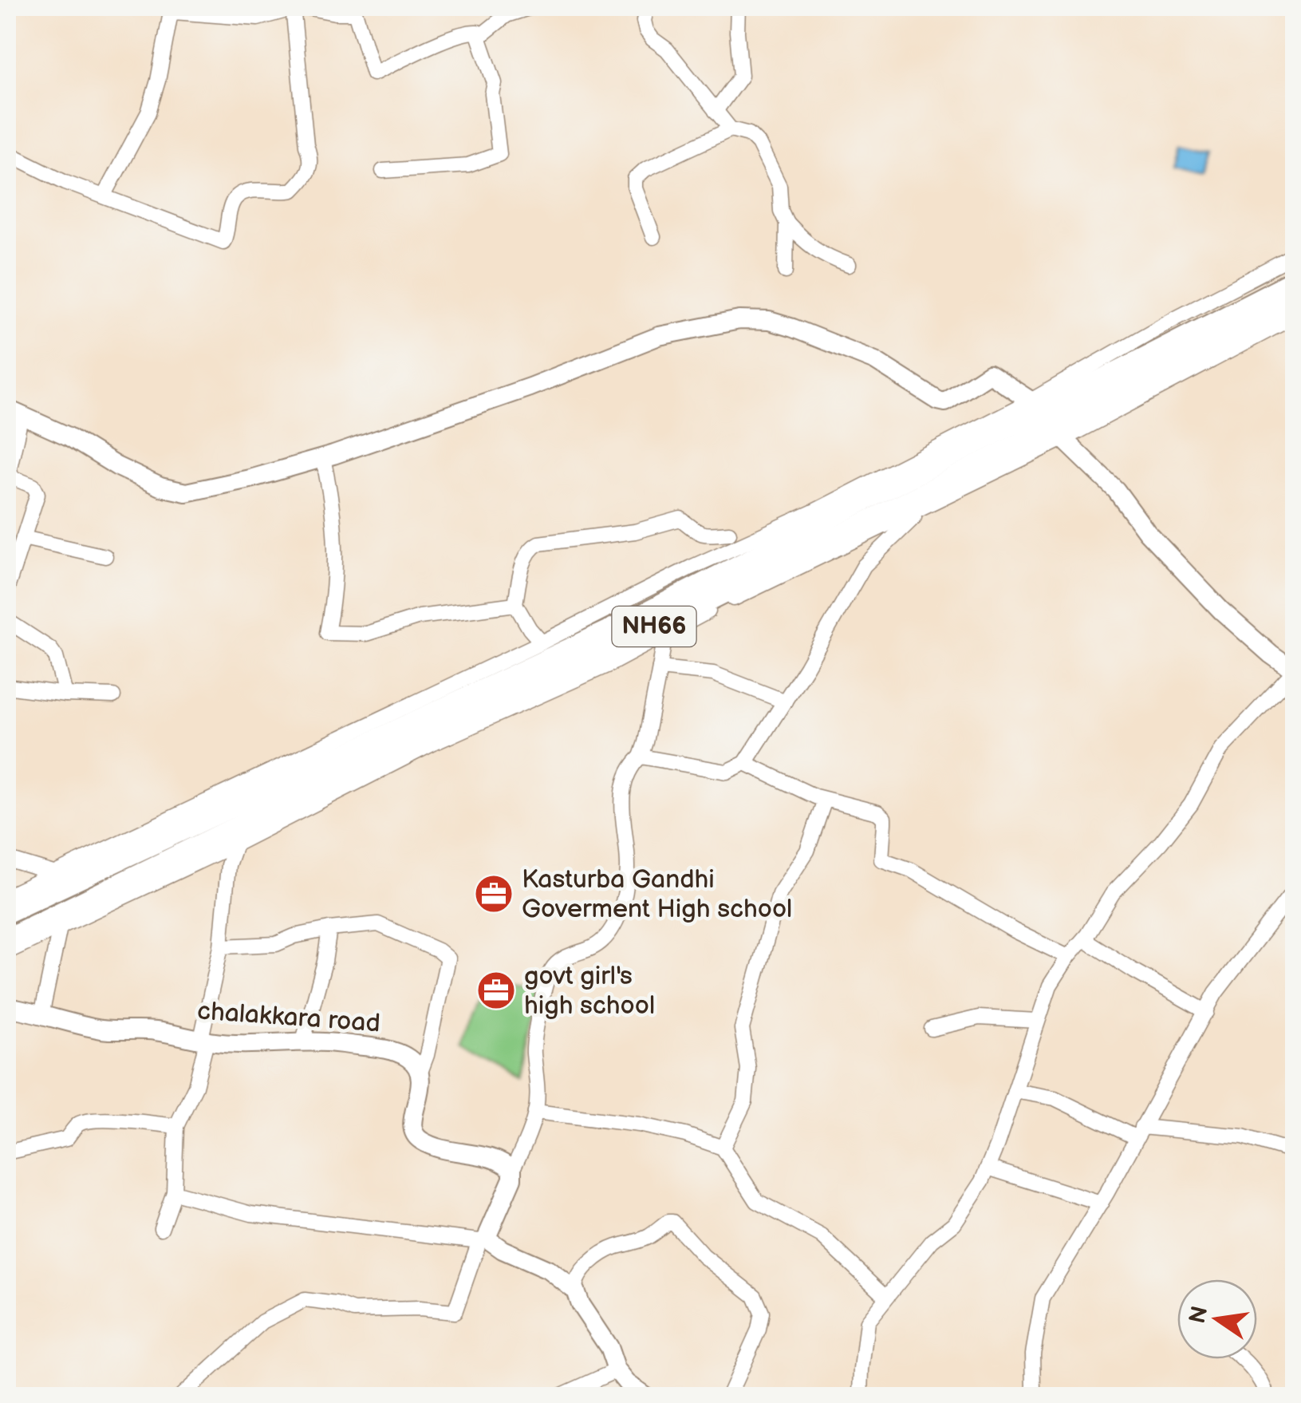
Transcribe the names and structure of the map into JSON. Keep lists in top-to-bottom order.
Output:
{
  "streets": {
    "highway": ["NH66"],
    "main road": ["chalakkara road"]
  },
  "places": {
    "office": ["Kasturba Gandhi Goverment High school", "govt girl's high school"]
  },
  "north": "left"
}
